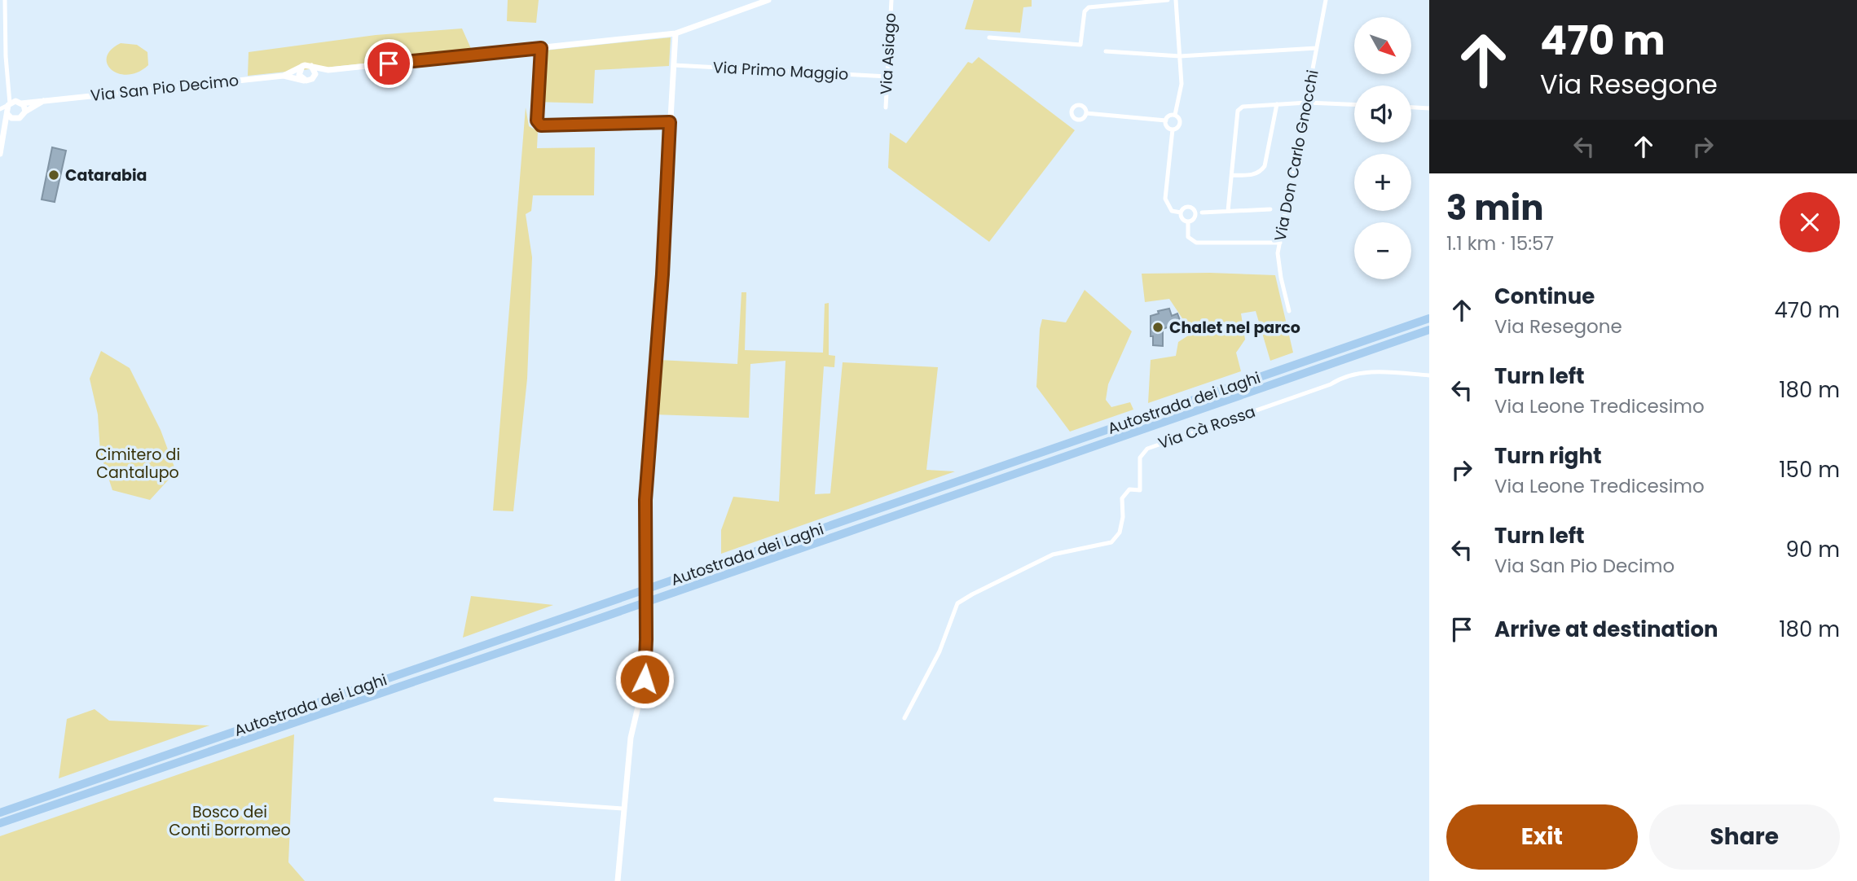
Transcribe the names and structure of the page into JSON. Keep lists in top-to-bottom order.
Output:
{
  "streets": {
    "highway": ["Autostrada dei Laghi"],
    "street": [
      "Via Asiago",
      "Via Primo Maggio",
      "Via San Pio Decimo",
      "Via Don Carlo Gnocchi",
      "Via Cà Rossa"
    ]
  },
  "crossings": [
    ["Via Asiago", "Via Primo Maggio"]
  ],
  "parks": ["Cimitero di Cantalupo", "Bosco dei Conti Borromeo"],
  "places": ["Catarabia", "Chalet nel parco"],
  "north": "bottom right",
  "page": {
    "turn": ["470 m", "Via Resegone"],
    "map_buttons": ["+", "−"],
    "heading": ["3 min", "1.1 km · 15:57"],
    "list": [
      {
        "name": "Continue",
        "note": "Via Resegone",
        "value": "470 m"
      },
      {
        "name": "Turn left",
        "note": "Via Leone Tredicesimo",
        "value": "180 m"
      },
      {
        "name": "Turn right",
        "note": "Via Leone Tredicesimo",
        "value": "150 m"
      },
      {
        "name": "Turn left",
        "note": "Via San Pio Decimo",
        "value": "90 m"
      },
      {
        "name": "Arrive at destination",
        "value": "180 m"
      }
    ],
    "buttons": ["Exit", "Share"]
  }
}
